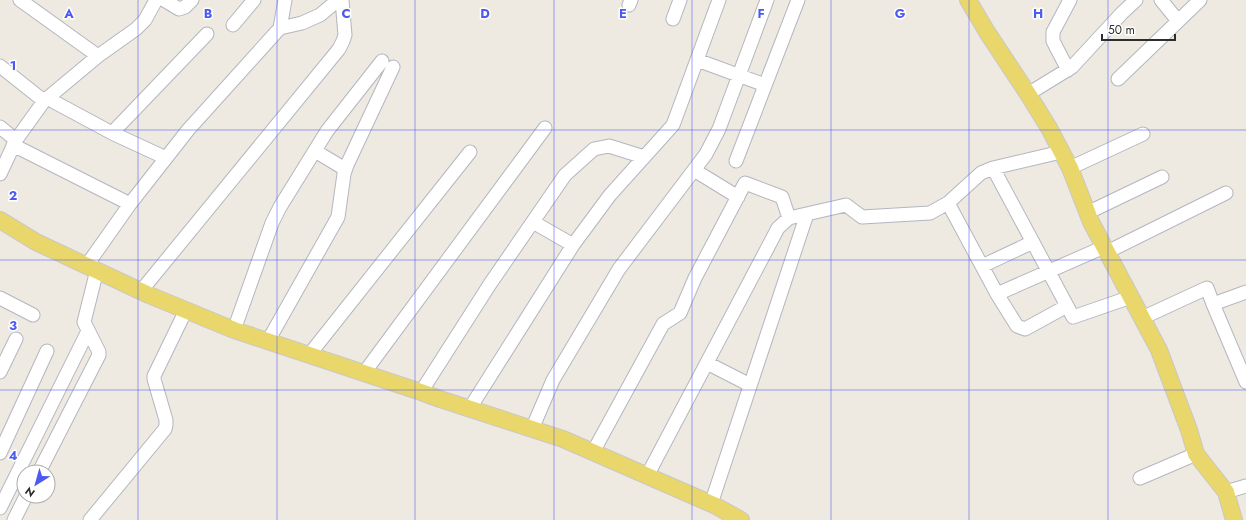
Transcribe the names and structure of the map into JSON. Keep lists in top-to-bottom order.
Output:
{
  "scale_bar": "50 m",
  "north": "bottom left",
  "grid": {
    "columns": [
      "A",
      "B",
      "C",
      "D",
      "E",
      "F",
      "G",
      "H"
    ],
    "rows": [
      "1",
      "2",
      "3",
      "4"
    ]
  }
}
